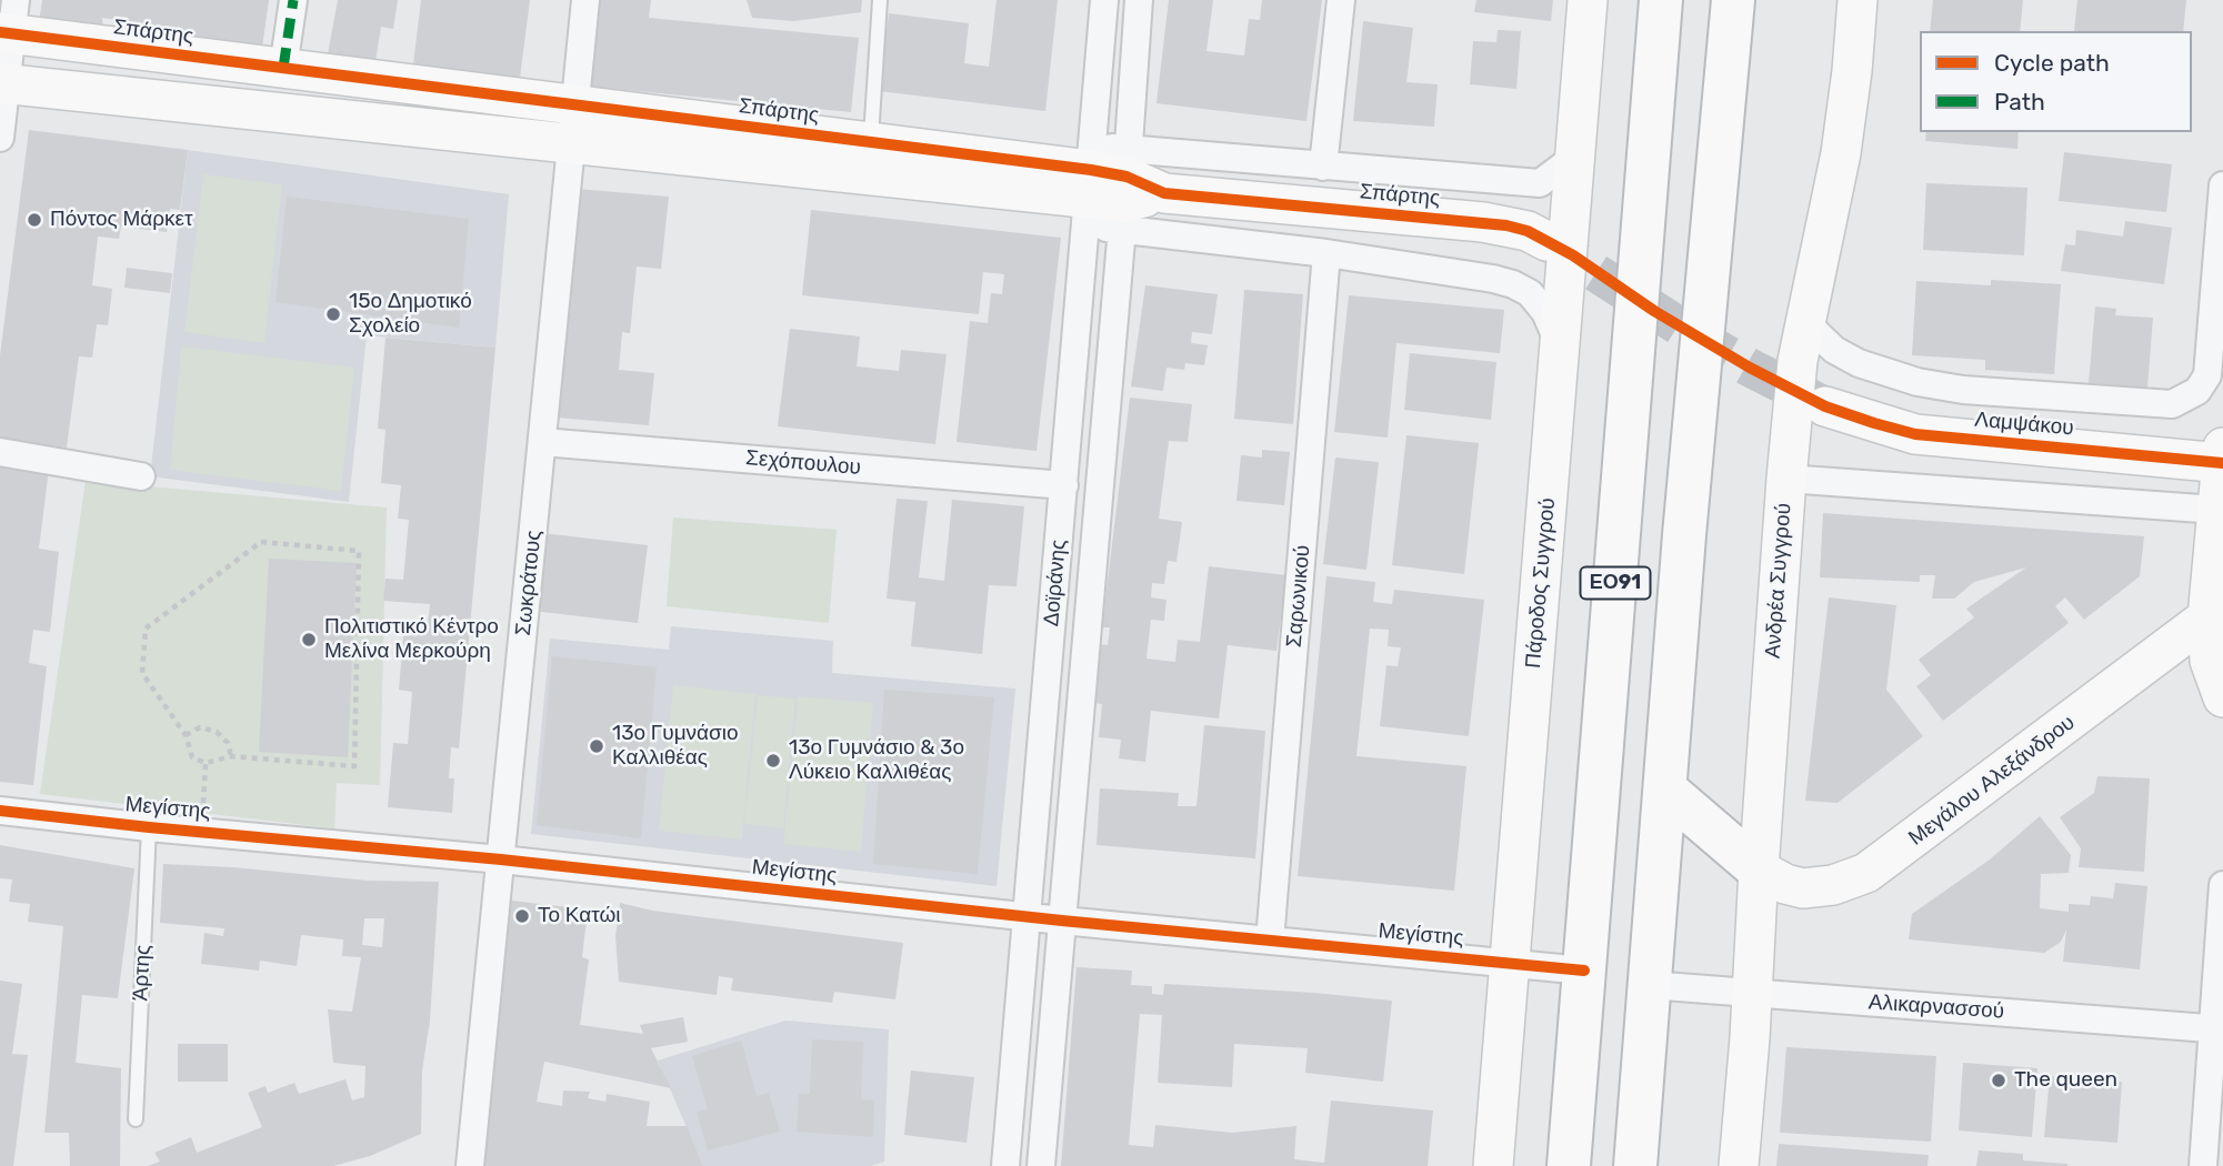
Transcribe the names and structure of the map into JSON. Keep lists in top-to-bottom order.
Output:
{
  "streets": {
    "highway": ["ΕΟ91"],
    "street": [
      "Σπάρτης",
      "Λαμψάκου",
      "Σεχόπουλου",
      "Ανδρέα Συγγρού",
      "Σωκράτους",
      "Δοϊράνης",
      "Πάροδος Συγγρού",
      "Σαρωνικού",
      "Μεγάλου Αλεξάνδρου",
      "Μεγίστης",
      "Αλικαρνασσού"
    ],
    "lane": ["Άρτης"]
  },
  "crossings": [
    ["Σπάρτης", "Σωκράτους"],
    ["Σπάρτης", "Δοϊράνης"],
    ["Σπάρτης", "Πάροδος Συγγρού"],
    ["Σπάρτης", "Σαρωνικού"],
    ["Λαμψάκου", "Ανδρέα Συγγρού"],
    ["Σεχόπουλου", "Σωκράτους"],
    ["Σεχόπουλου", "Δοϊράνης"],
    ["Ανδρέα Συγγρού", "Μεγάλου Αλεξάνδρου"],
    ["Ανδρέα Συγγρού", "Αλικαρνασσού"],
    ["Σωκράτους", "Μεγίστης"],
    ["Δοϊράνης", "Μεγίστης"],
    ["Πάροδος Συγγρού", "Μεγίστης"],
    ["ΕΟ91", "Μεγίστης"],
    ["ΕΟ91", "Αλικαρνασσού"],
    ["Σαρωνικού", "Μεγίστης"],
    ["Μεγίστης", "Άρτης"]
  ],
  "places": [
    "Πόντος Μάρκετ",
    "15ο Δημοτικό Σχολείο",
    "Πολιτιστικό Κέντρο Μελίνα Μερκούρη",
    "13ο Γυμνάσιο Καλλιθέας",
    "13ο Γυμνάσιο & 3ο Λύκειο Καλλιθέας",
    "Το Κατώι",
    "The queen"
  ],
  "legend": ["Cycle path", "Path"]
}
